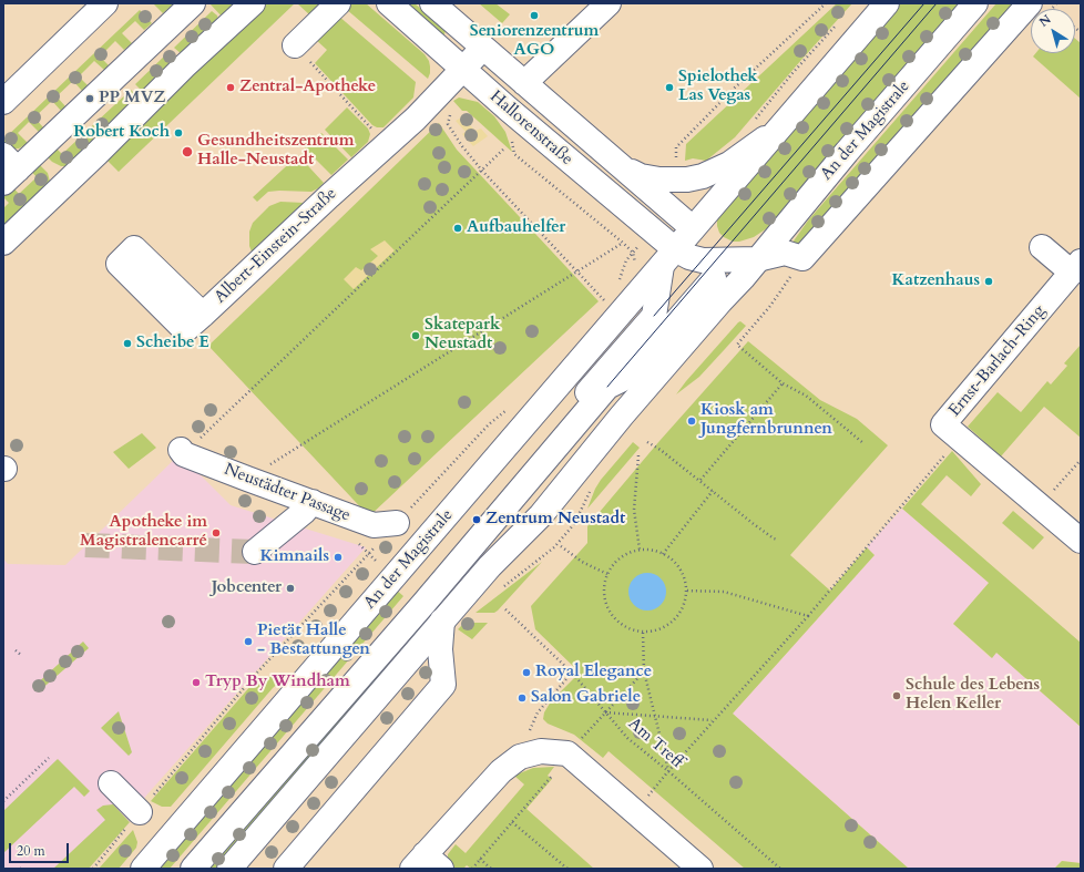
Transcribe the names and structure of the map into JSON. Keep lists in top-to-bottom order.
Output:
{
  "streets": {
    "street": [
      "Hallorenstraße",
      "An der Magistrale",
      "Albert-Einstein-Straße",
      "Ernst-Barlach-Ring",
      "Neustädter Passage"
    ],
    "path": ["Am Treff"]
  },
  "crossings": [
    ["Hallorenstraße", "An der Magistrale"],
    ["Hallorenstraße", "Albert-Einstein-Straße"]
  ],
  "places": [
    "Seniorenzentrum AGO",
    "Zentral-Apotheke",
    "Spielothek Las Vegas",
    "PP MVZ",
    "Robert Koch",
    "Gesundheitszentrum Halle-Neustadt",
    "Aufbauhelfer",
    "Katzenhaus",
    "Skatepark Neustadt",
    "Scheibe E",
    "Kiosk am Jungfernbrunnen",
    "Zentrum Neustadt",
    "Apotheke im Magistralencarré",
    "Kimnails",
    "Jobcenter",
    "Pietät Halle - Bestattungen",
    "Royal Elegance",
    "Tryp By Windham",
    "Schule des Lebens Helen Keller",
    "Salon Gabriele"
  ],
  "scale_bar": "20 m",
  "north": "top left"
}
